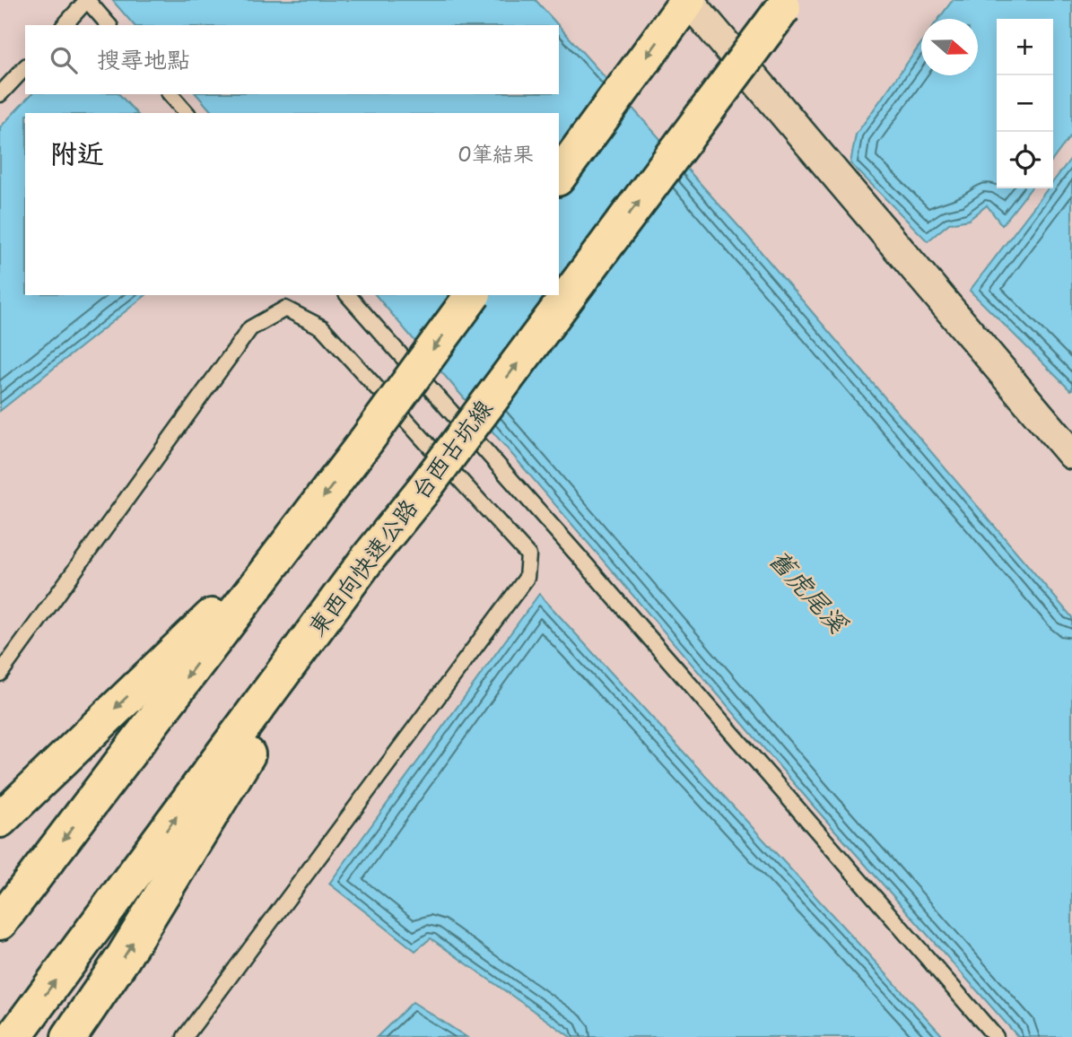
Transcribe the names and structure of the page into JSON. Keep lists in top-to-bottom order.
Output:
{
  "streets": {
    "highway": ["東西向快速公路 台西古坑線"]
  },
  "water": ["舊虎尾溪"],
  "north": "right",
  "page": {
    "map_buttons": ["+", "−"],
    "search": "搜尋地點",
    "heading": ["附近", "0筆結果"]
  }
}
